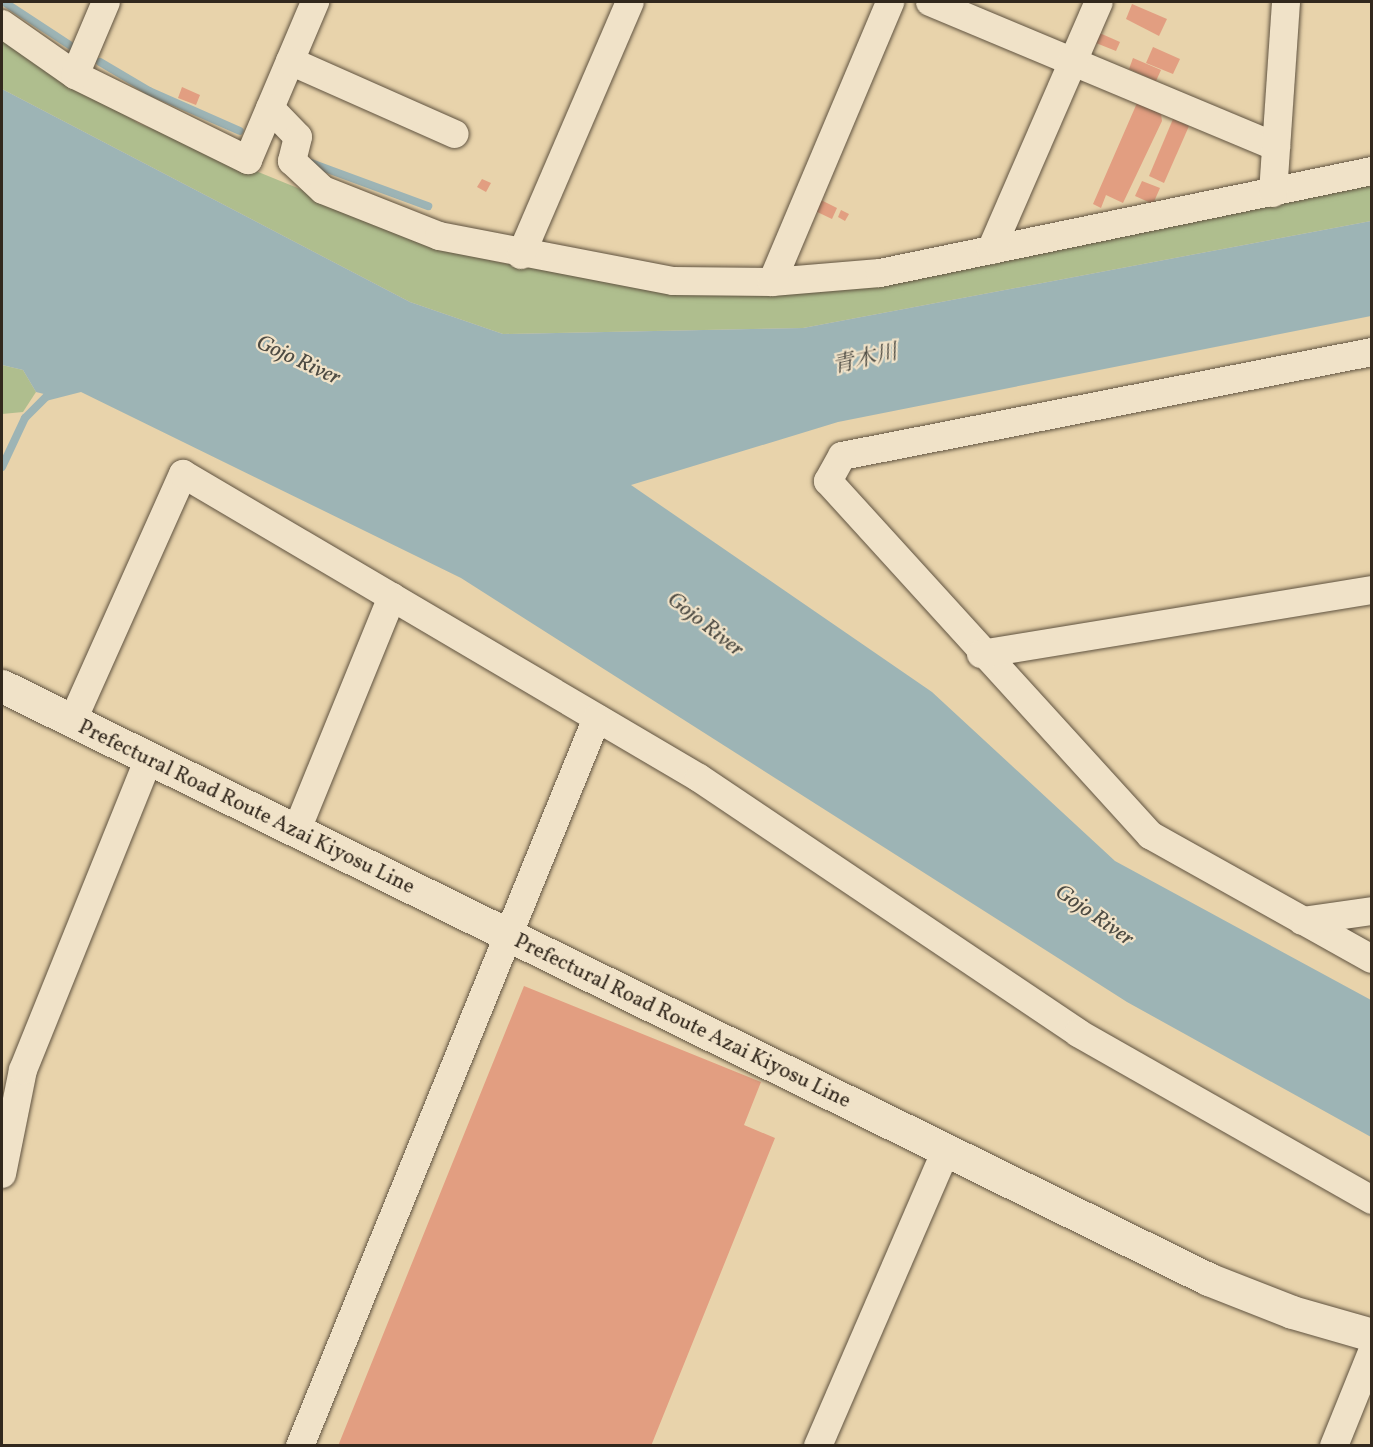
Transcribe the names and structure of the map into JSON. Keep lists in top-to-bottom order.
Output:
{
  "streets": {
    "main road": ["Prefectural Road Route Azai Kiyosu Line"]
  },
  "water": ["青木川", "Gojo River"]
}
